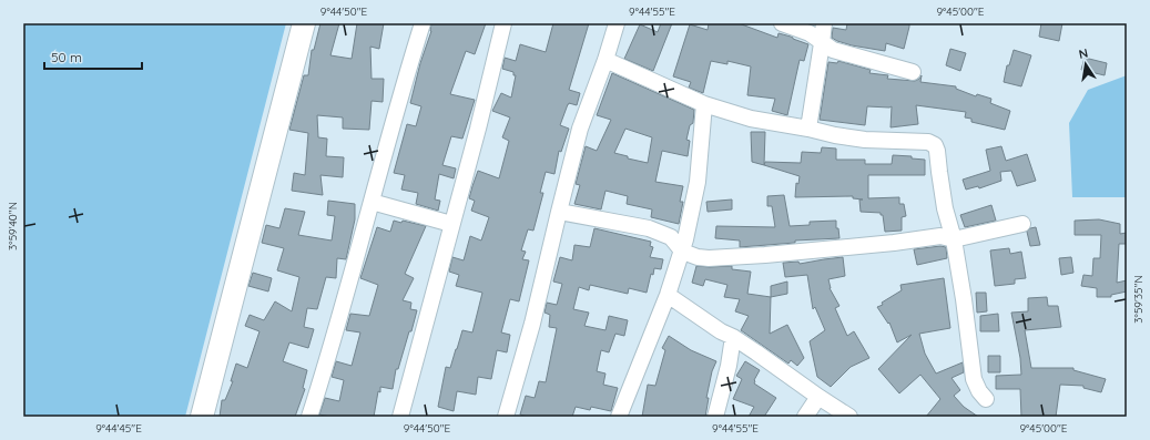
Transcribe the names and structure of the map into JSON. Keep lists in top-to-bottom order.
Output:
{
  "scale_bar": "50 m",
  "north": "top",
  "coordinates": [
    "9°44'50\"E",
    "9°44'55\"E",
    "9°45'00\"E",
    "3°59'40\"N",
    "3°59'35\"N",
    "9°44'45\"E"
  ]
}
